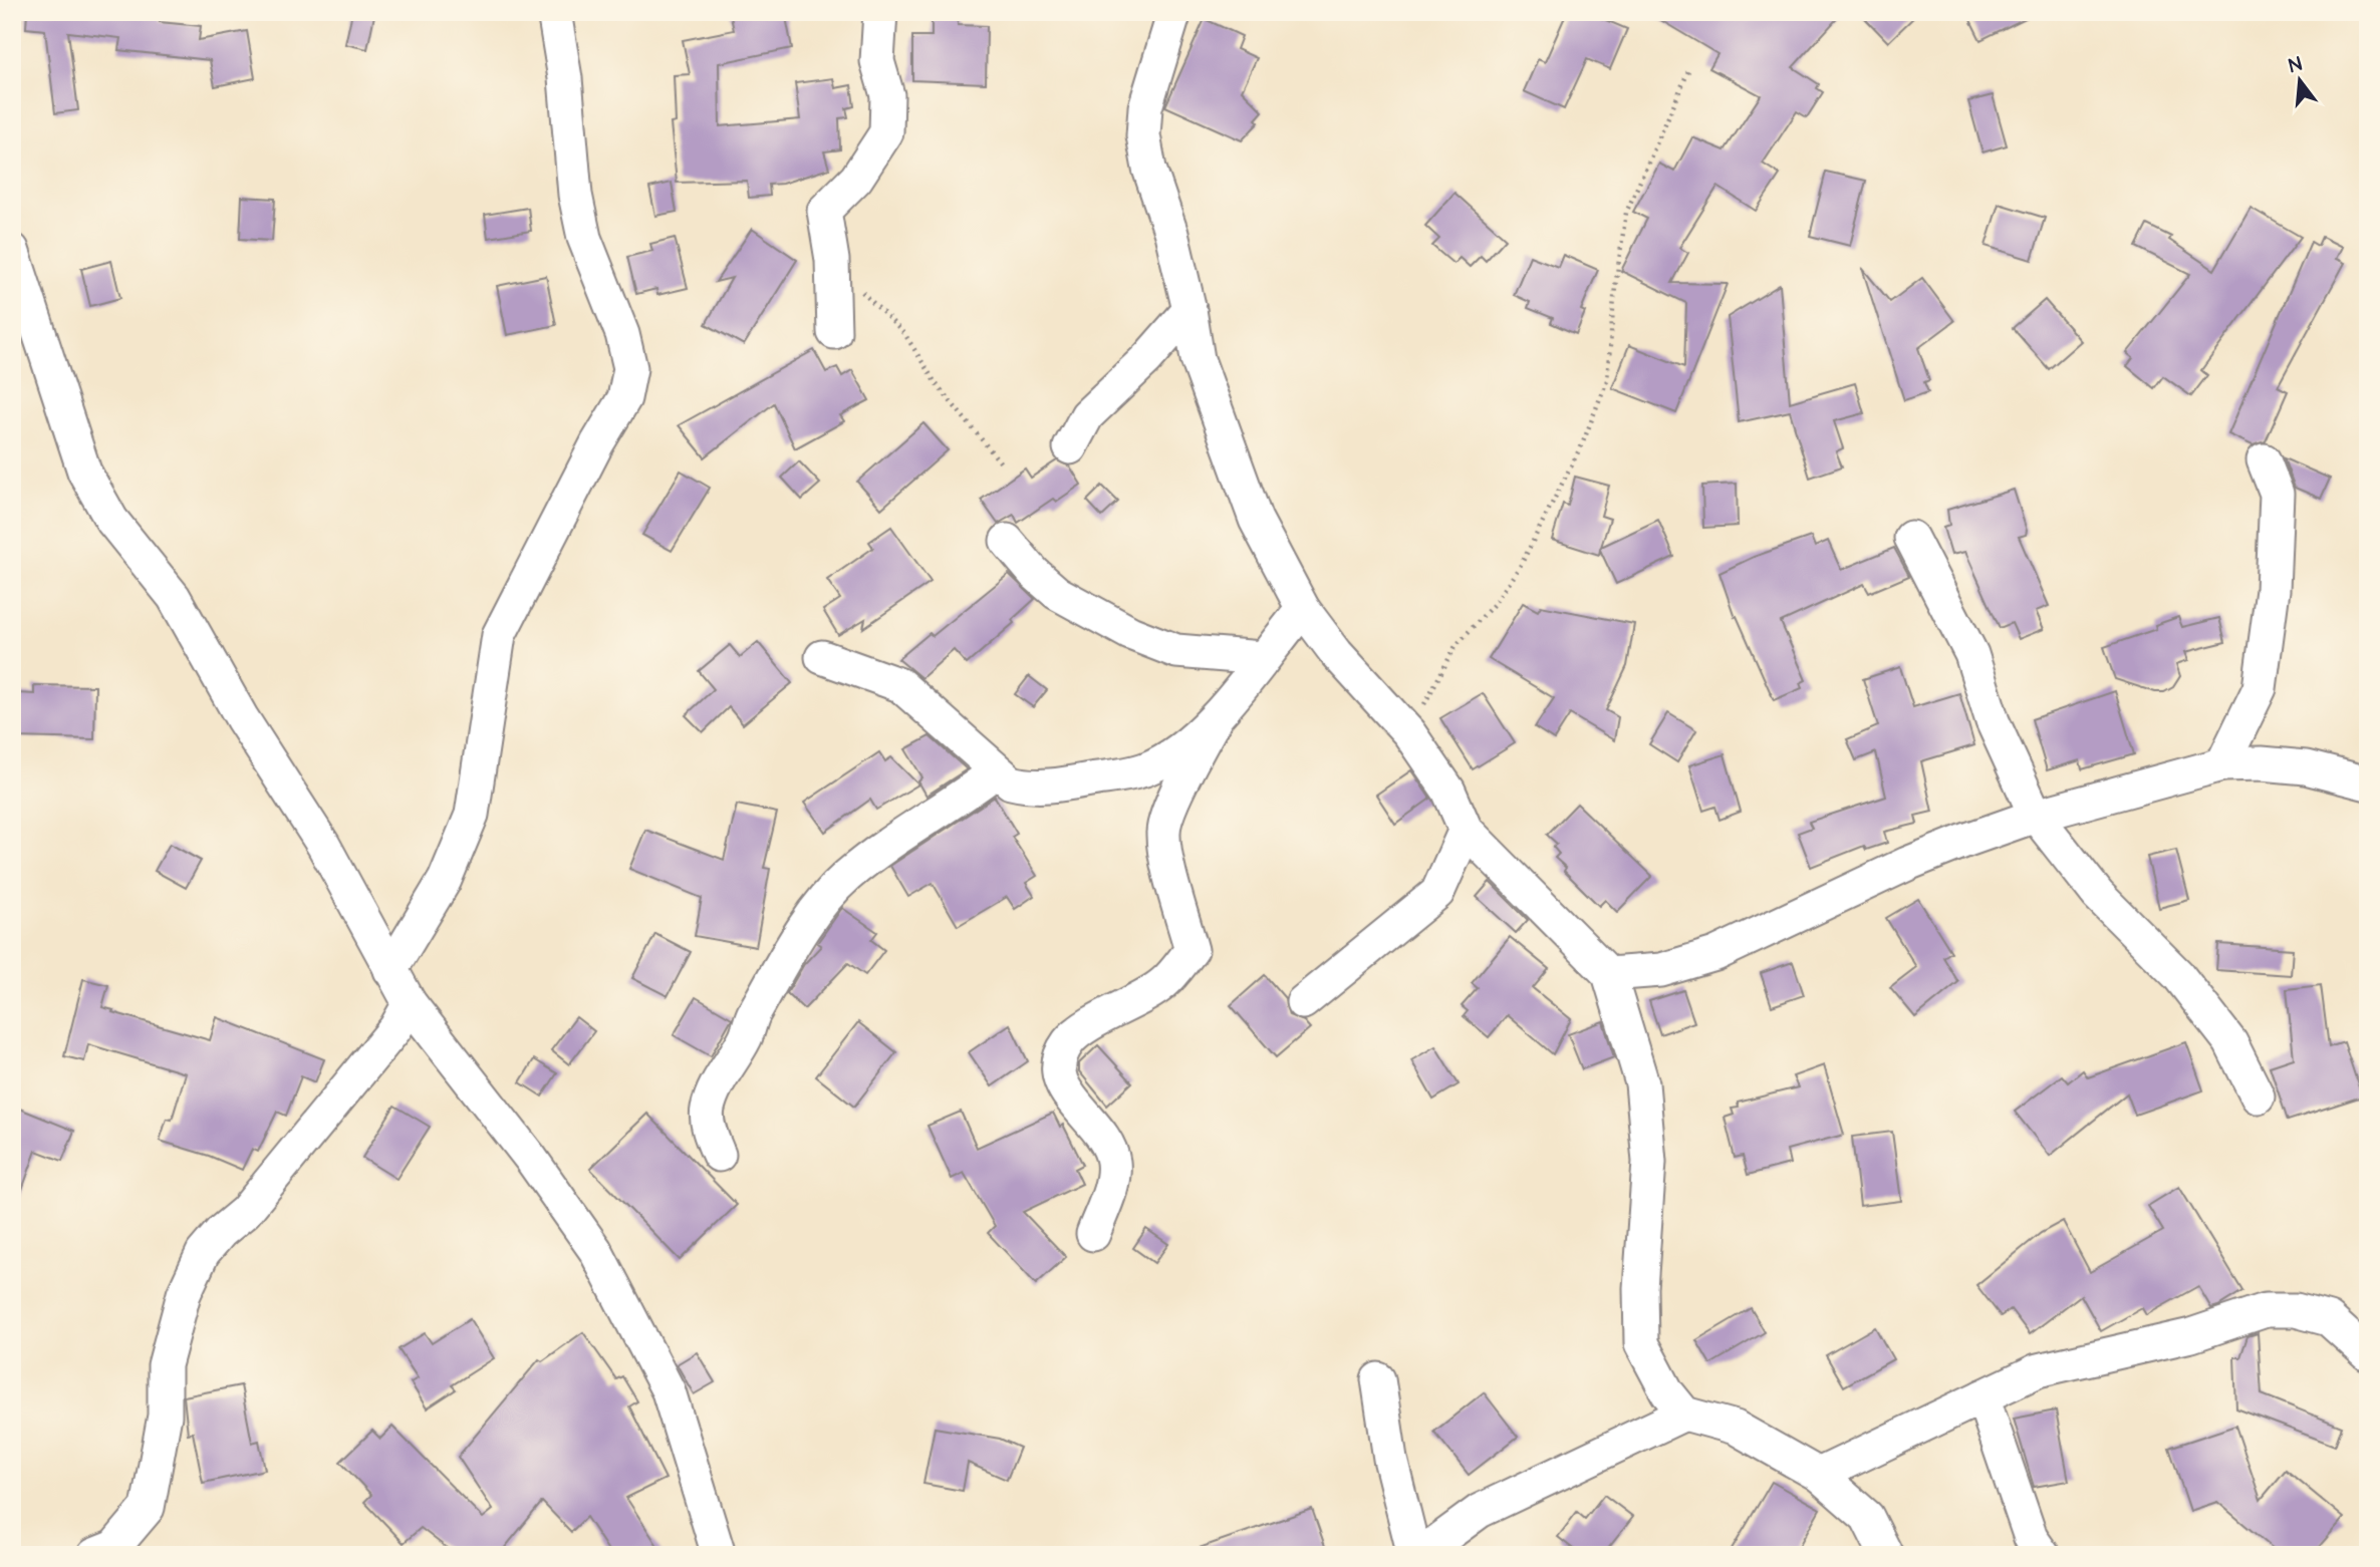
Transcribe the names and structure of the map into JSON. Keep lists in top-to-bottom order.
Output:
{
  "north": "top"
}
